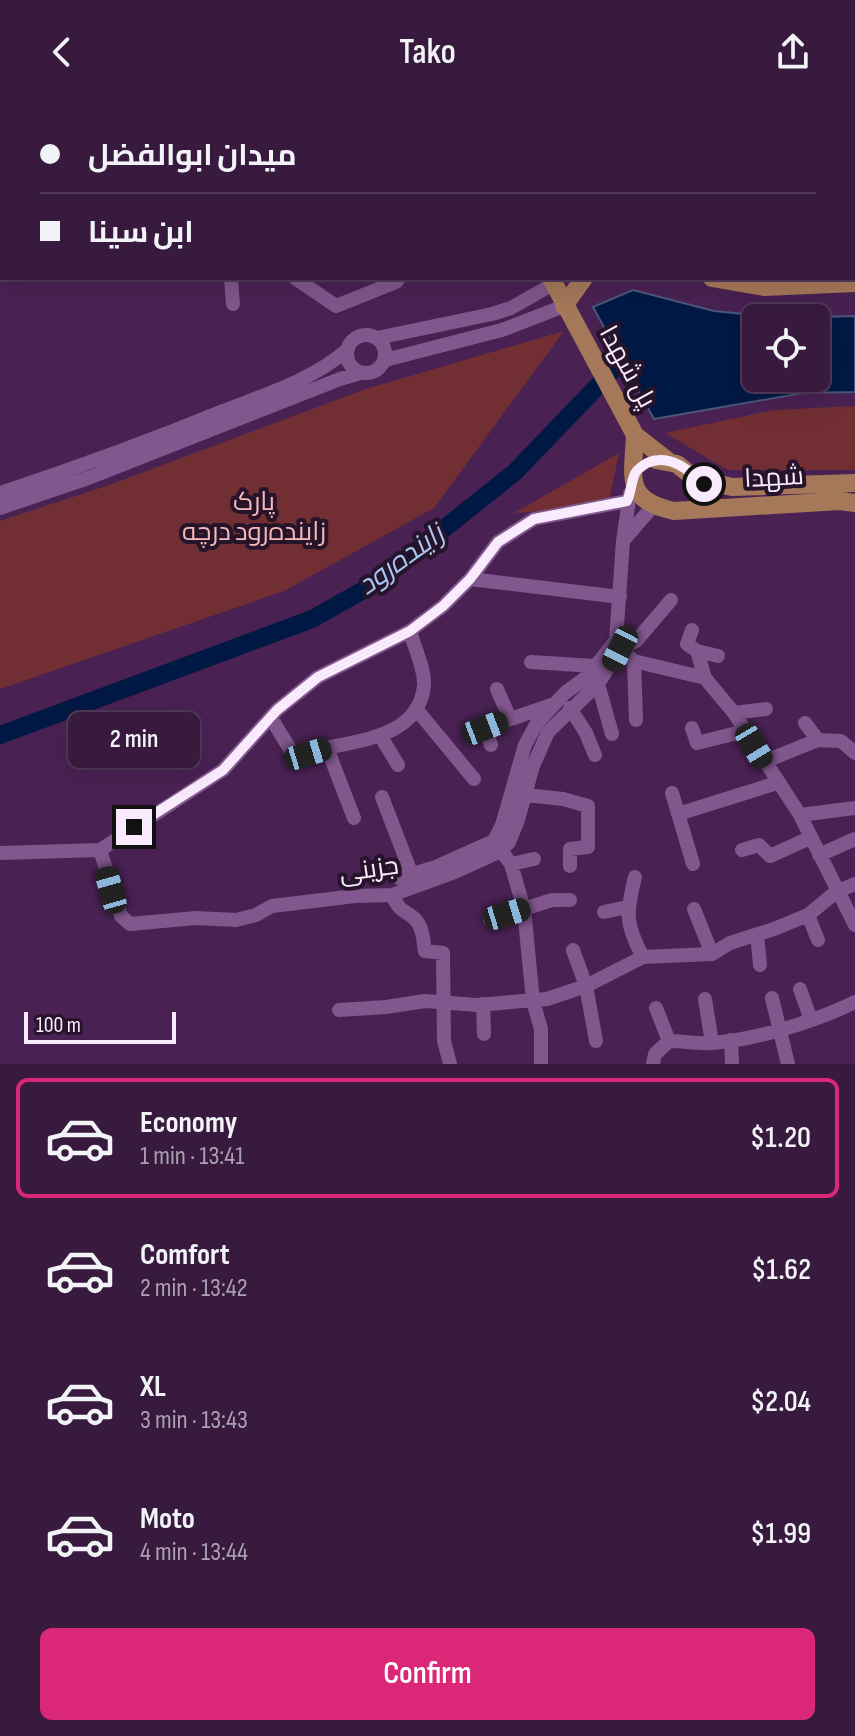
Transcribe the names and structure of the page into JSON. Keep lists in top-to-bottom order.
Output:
{
  "streets": {
    "main road": ["پل شهدا", "شهدا"],
    "street": ["جزینی"]
  },
  "water": ["زاینده‌رود"],
  "parks": ["پارک زاینده‌رود درچه"],
  "scale_bar": "100 m",
  "page": {
    "header": "Tako",
    "banner": ["میدان ابوالفضل", "ابن سینا"],
    "bubble": "2 min",
    "scale": "100 m",
    "list": [
      {
        "name": "Economy",
        "note": "1 min · 13:41",
        "value": "$1.20"
      },
      {
        "name": "Comfort",
        "note": "2 min · 13:42",
        "value": "$1.62"
      },
      {
        "name": "XL",
        "note": "3 min · 13:43",
        "value": "$2.04"
      },
      {
        "name": "Moto",
        "note": "4 min · 13:44",
        "value": "$1.99"
      }
    ],
    "buttons": "Confirm"
  }
}
